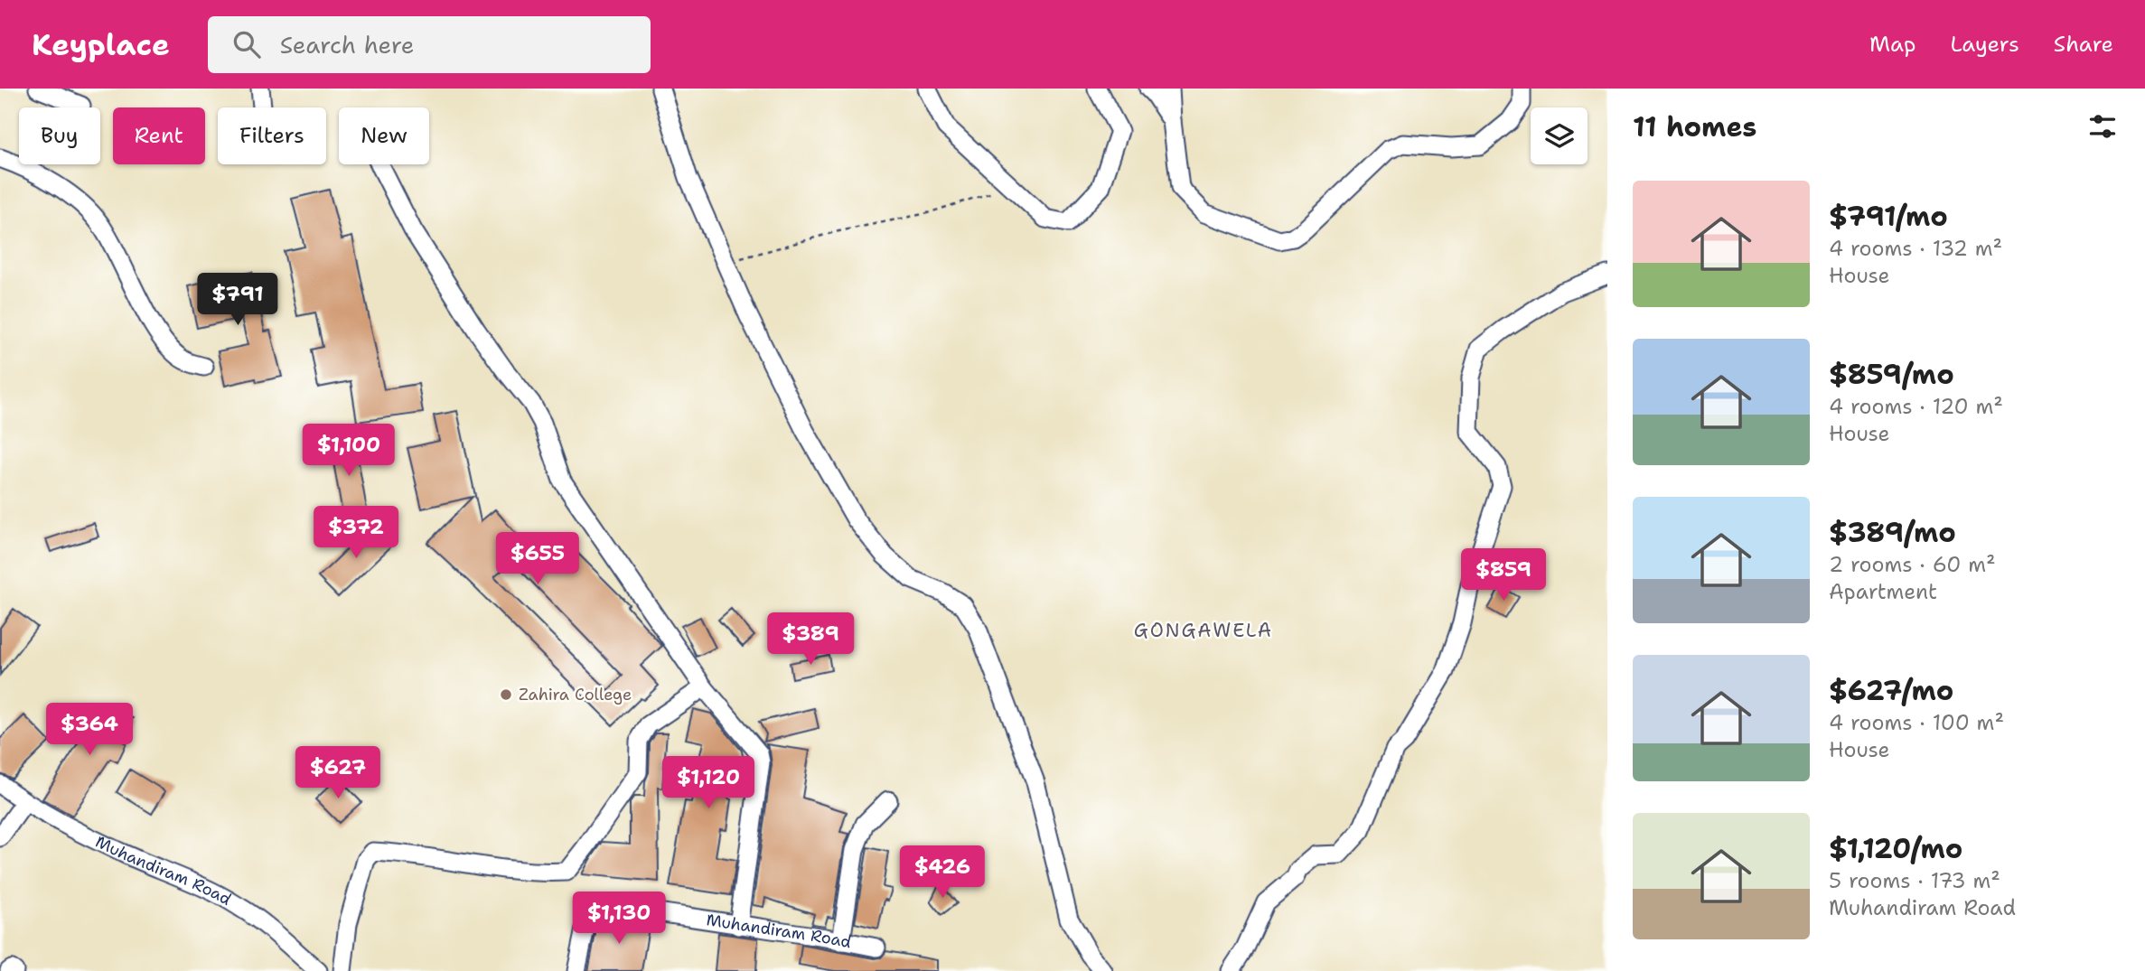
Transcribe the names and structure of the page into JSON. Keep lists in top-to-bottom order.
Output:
{
  "streets": {
    "street": ["Muhandiram Road"]
  },
  "districts": ["GONGAWELA"],
  "places": ["Zahira College"],
  "page": {
    "header": "Keyplace",
    "search": "Search here",
    "nav": ["Map", "Layers", "Share"],
    "heading": "11 homes",
    "chip": [
      "Buy",
      "Rent",
      "Filters",
      "New"
    ],
    "list": [
      {
        "name": "$791/mo",
        "note": "4 rooms · 132 m² · House"
      },
      {
        "name": "$859/mo",
        "note": "4 rooms · 120 m² · House"
      },
      {
        "name": "$389/mo",
        "note": "2 rooms · 60 m² · Apartment"
      },
      {
        "name": "$627/mo",
        "note": "4 rooms · 100 m² · House"
      },
      {
        "name": "$1,120/mo",
        "note": "5 rooms · 173 m² · Muhandiram Road"
      }
    ],
    "price": [
      "$791",
      "$1,100",
      "$372",
      "$655",
      "$859",
      "$389",
      "$364",
      "$627",
      "$1,120",
      "$426",
      "$1,130"
    ]
  }
}
